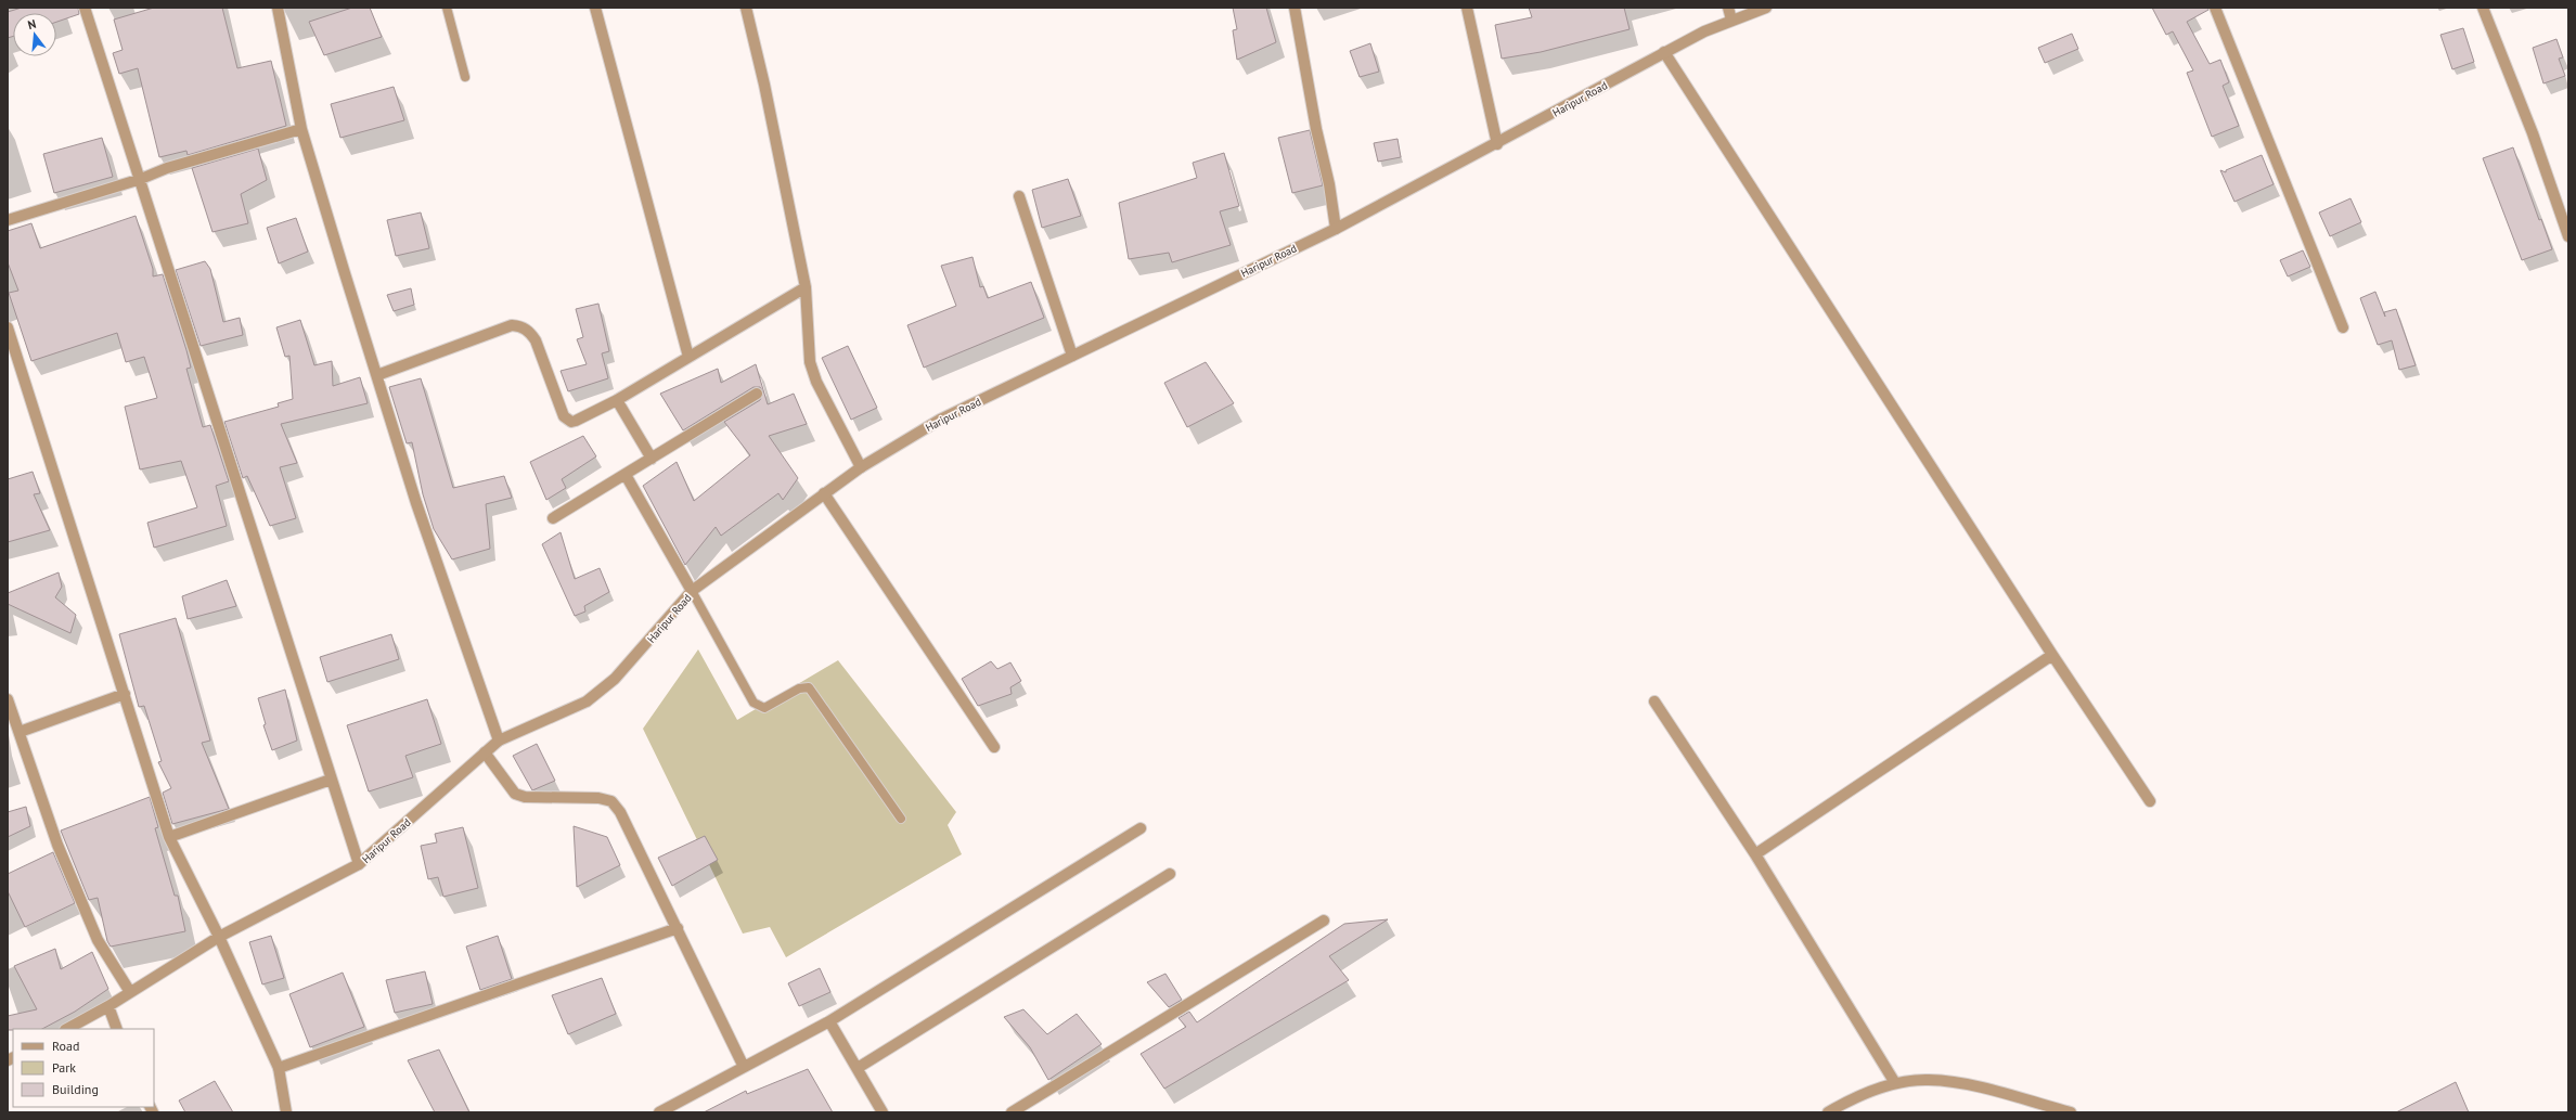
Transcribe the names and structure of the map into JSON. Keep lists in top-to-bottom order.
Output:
{
  "streets": {
    "street": ["Haripur Road"]
  },
  "legend": ["Road", "Park", "Building"],
  "north": "top"
}
